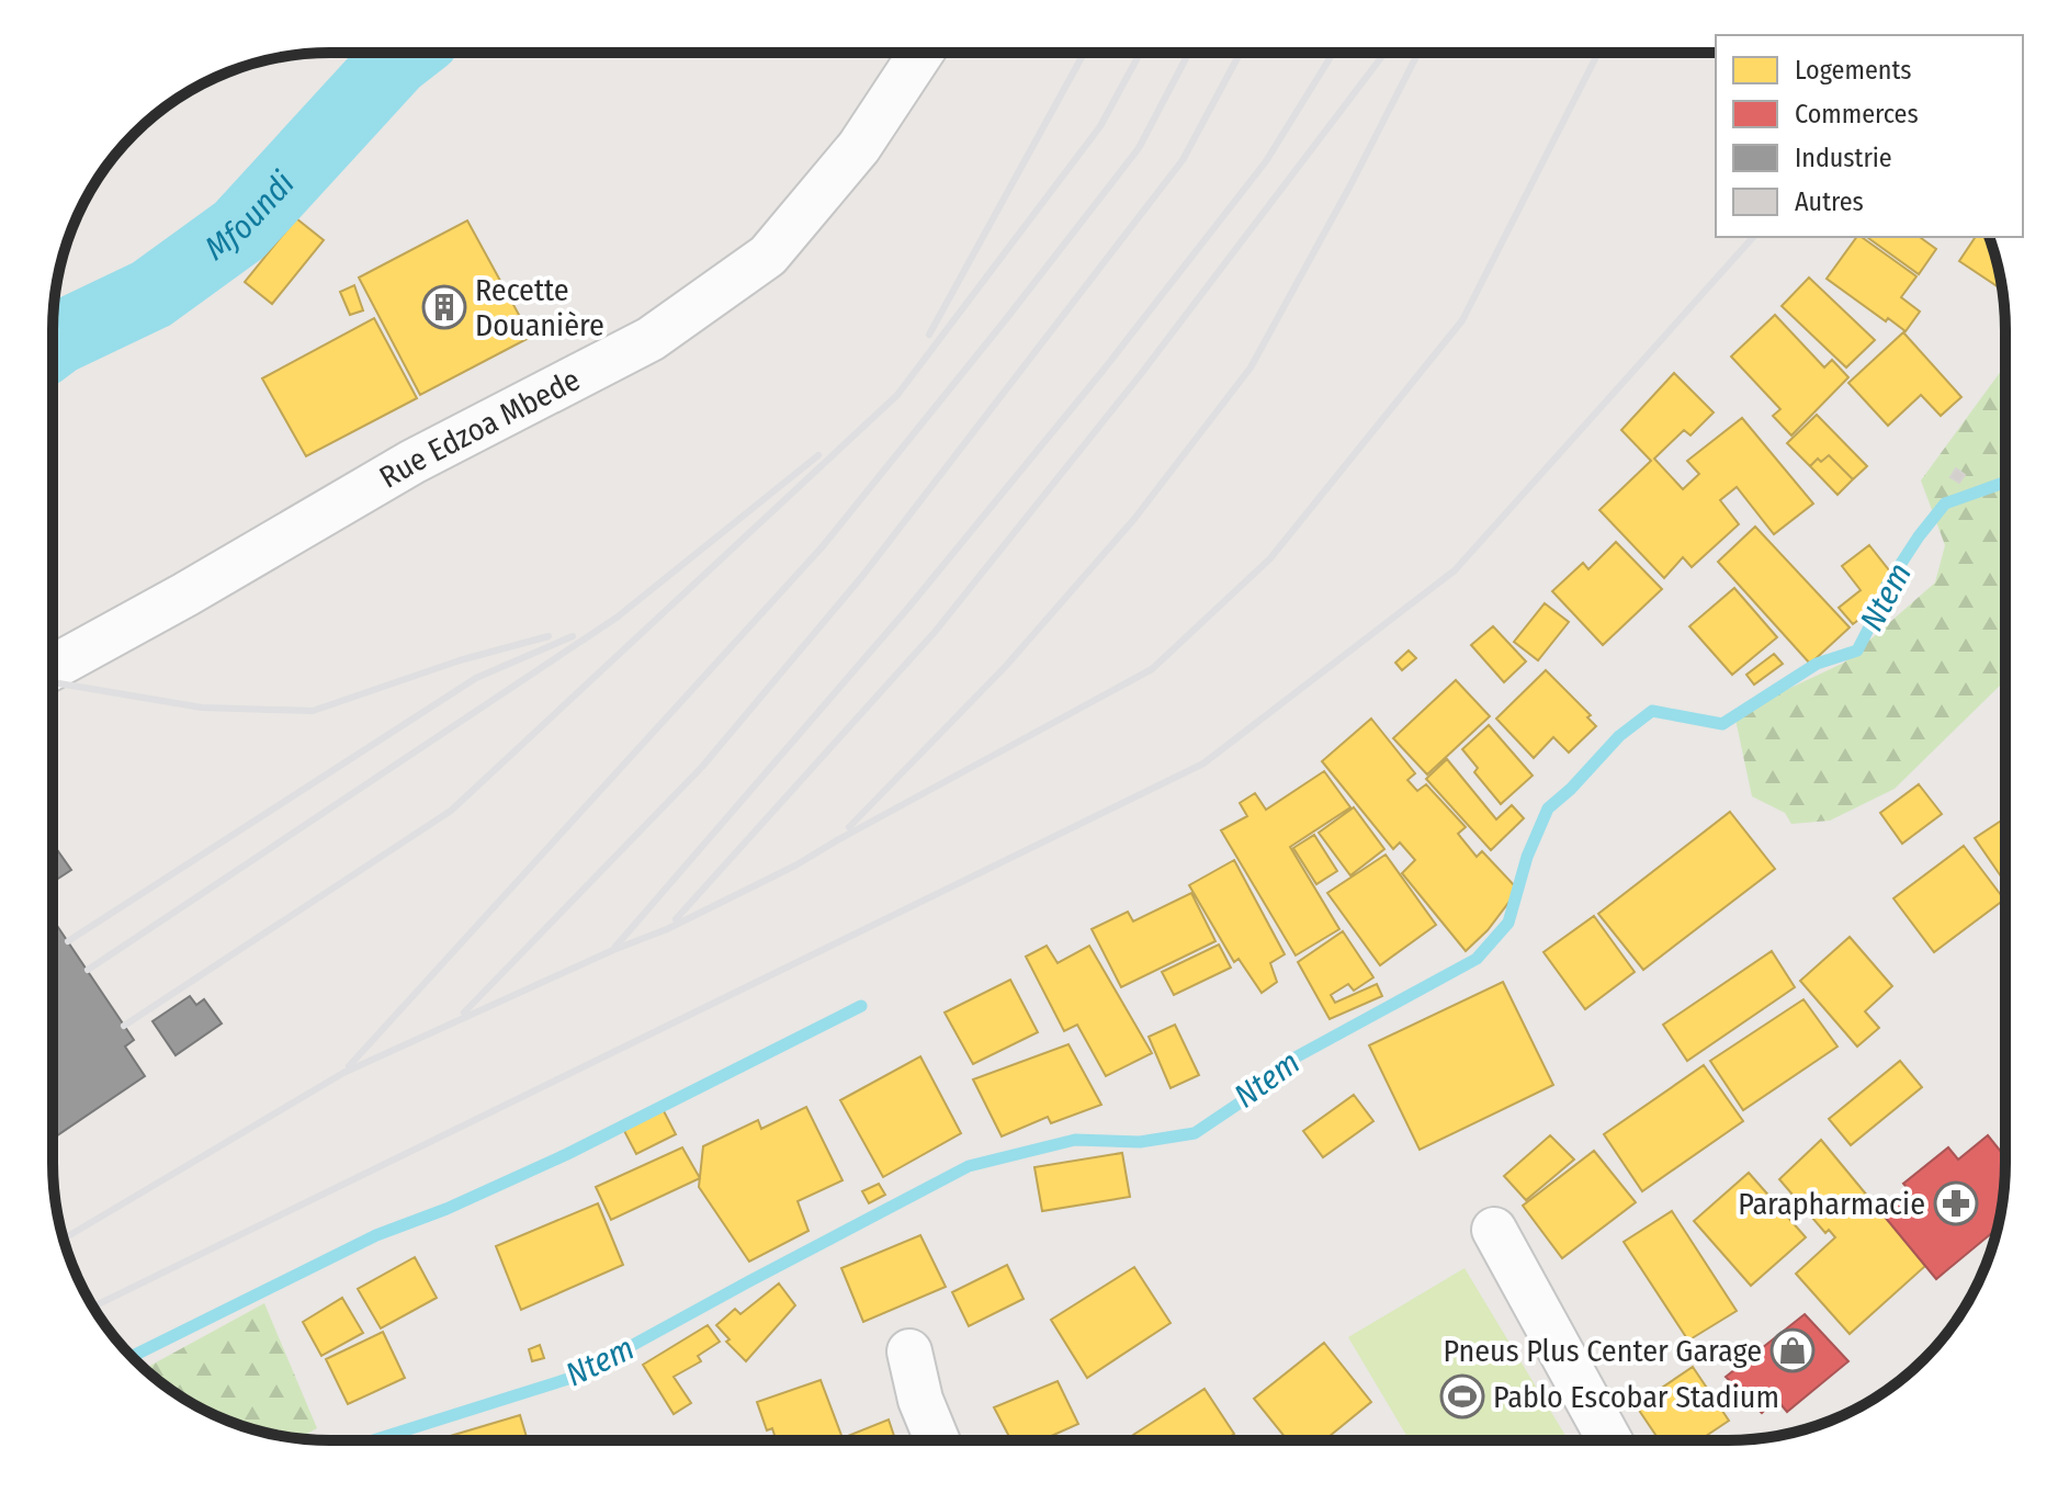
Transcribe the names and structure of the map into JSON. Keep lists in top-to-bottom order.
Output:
{
  "streets": {
    "street": ["Rue Edzoa Mbede"]
  },
  "water": ["Mfoundi", "Ntem"],
  "places": {
    "building": ["Recette Douanière"],
    "pharmacy": ["Parapharmacie"],
    "shop": ["Pneus Plus Center Garage"],
    "sports": ["Pablo Escobar Stadium"]
  },
  "legend": [
    "Logements",
    "Commerces",
    "Industrie",
    "Autres"
  ]
}
